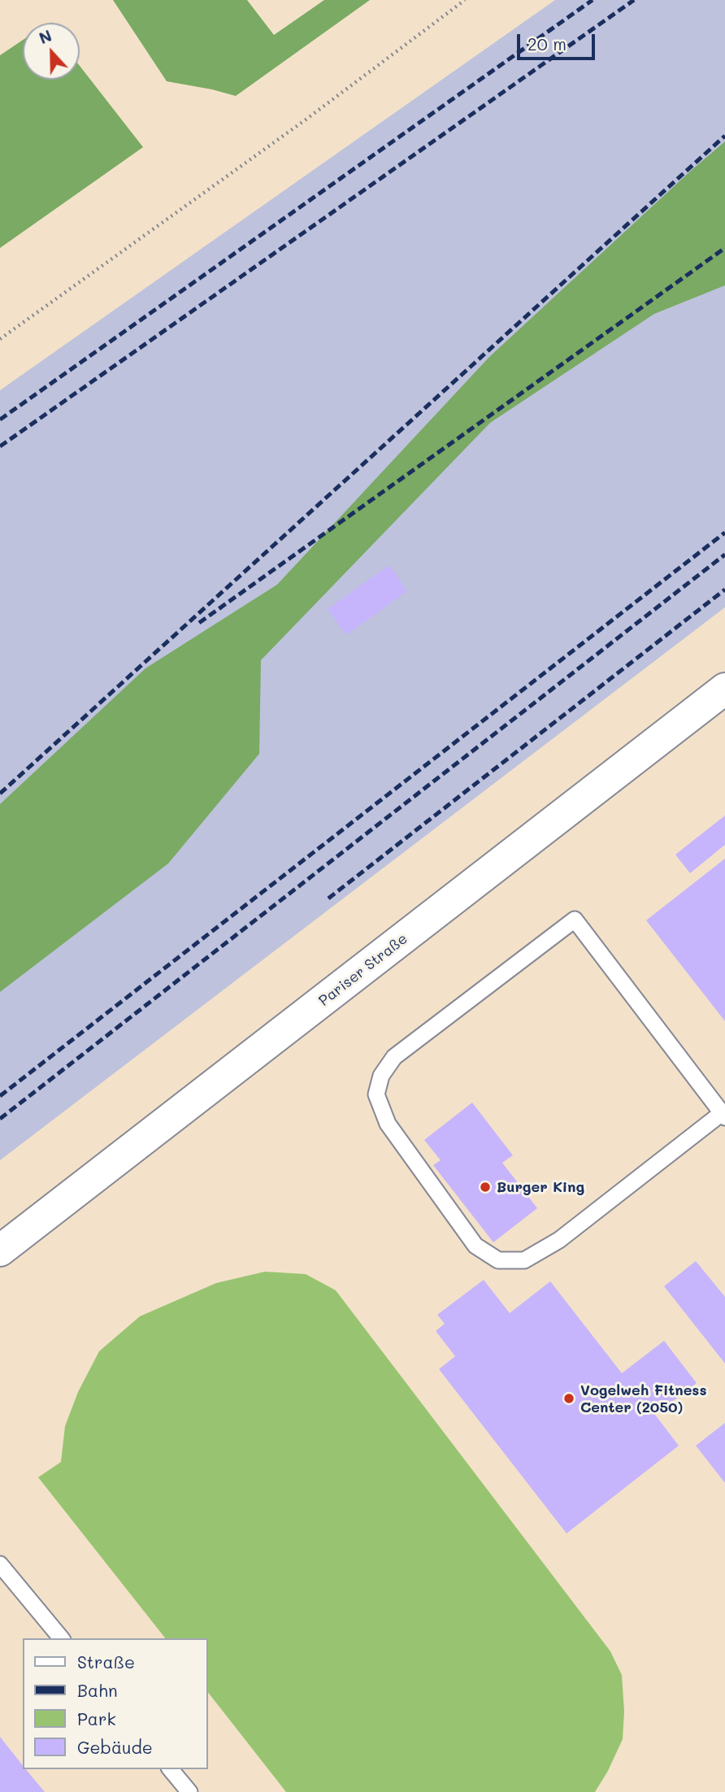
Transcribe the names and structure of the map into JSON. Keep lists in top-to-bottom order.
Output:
{
  "streets": {
    "main road": ["Pariser Straße"]
  },
  "places": ["Burger King", "Vogelweh Fitness Center (2050)"],
  "legend": [
    "Straße",
    "Bahn",
    "Park",
    "Gebäude"
  ],
  "scale_bar": "20 m",
  "north": "top"
}
